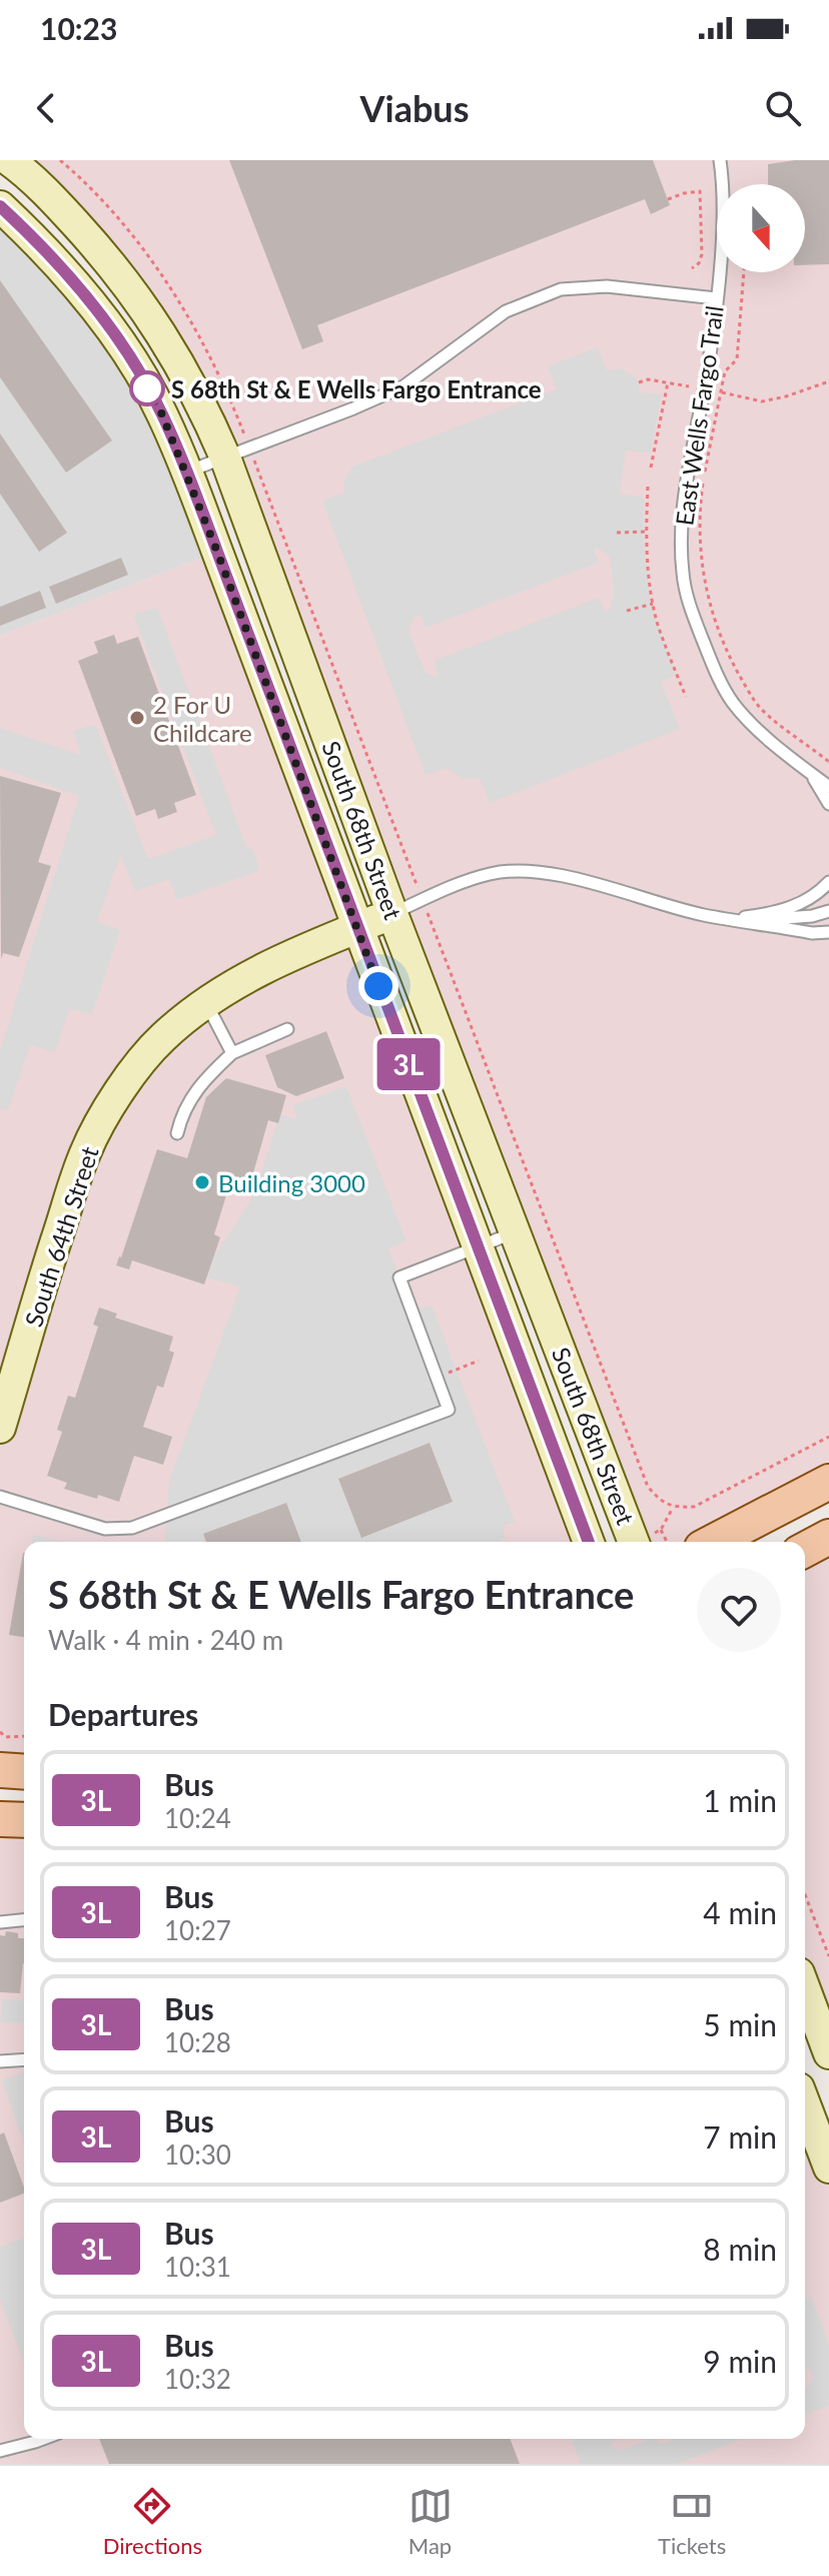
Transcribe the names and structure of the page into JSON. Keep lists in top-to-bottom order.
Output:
{
  "streets": {
    "street": ["South 68th Street", "South 64th Street"],
    "lane": ["East Wells Fargo Trail"]
  },
  "crossings": [
    ["South 68th Street", "South 64th Street"]
  ],
  "places": ["S 68th St & E Wells Fargo Entrance", "2 For U Childcare", "Building 3000"],
  "lines": ["bus line 3L"],
  "north": "bottom",
  "page": {
    "status": "10:23",
    "header": "Viabus",
    "on_map": "3L",
    "heading": [
      ["S 68th St & E Wells Fargo Entrance", "Walk · 4 min · 240 m"],
      "Departures"
    ],
    "list": [
      {
        "mark": "3L",
        "name": "Bus",
        "note": "10:24",
        "value": "1 min"
      },
      {
        "mark": "3L",
        "name": "Bus",
        "note": "10:27",
        "value": "4 min"
      },
      {
        "mark": "3L",
        "name": "Bus",
        "note": "10:28",
        "value": "5 min"
      },
      {
        "mark": "3L",
        "name": "Bus",
        "note": "10:30",
        "value": "7 min"
      },
      {
        "mark": "3L",
        "name": "Bus",
        "note": "10:31",
        "value": "8 min"
      },
      {
        "mark": "3L",
        "name": "Bus",
        "note": "10:32",
        "value": "9 min"
      }
    ],
    "tabs": ["Directions", "Map", "Tickets"]
  }
}
